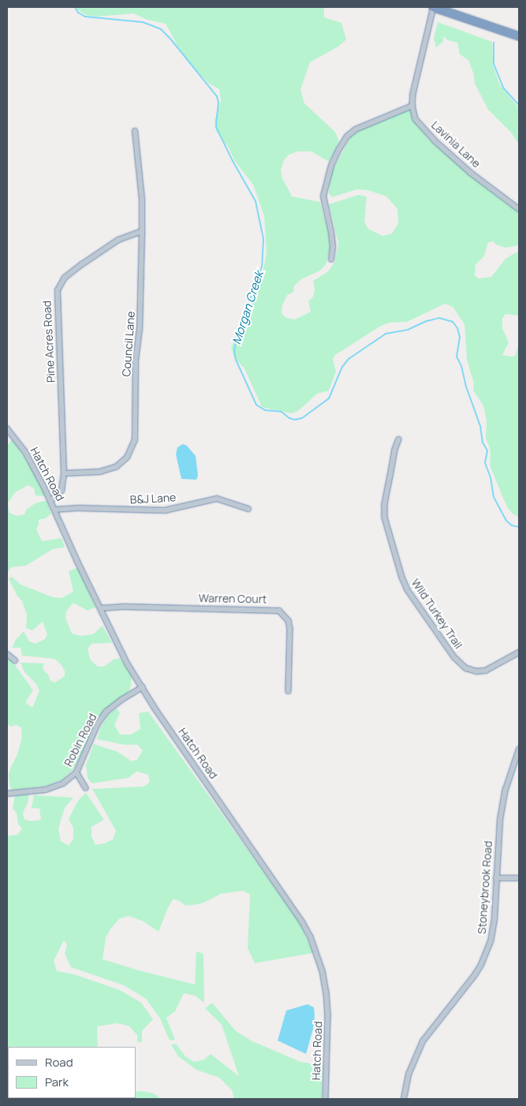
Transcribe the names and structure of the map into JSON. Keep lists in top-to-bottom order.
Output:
{
  "streets": {
    "street": [
      "Lavinia Lane",
      "Pine Acres Road",
      "Council Lane",
      "Hatch Road",
      "B&J Lane",
      "Warren Court",
      "Wild Turkey Trail",
      "Robin Road",
      "Stoneybrook Road"
    ]
  },
  "crossings": [
    ["Pine Acres Road", "Council Lane"],
    ["Hatch Road", "B&J Lane"],
    ["Hatch Road", "Warren Court"],
    ["Hatch Road", "Robin Road"]
  ],
  "water": ["Morgan Creek"],
  "legend": ["Road", "Park"]
}
